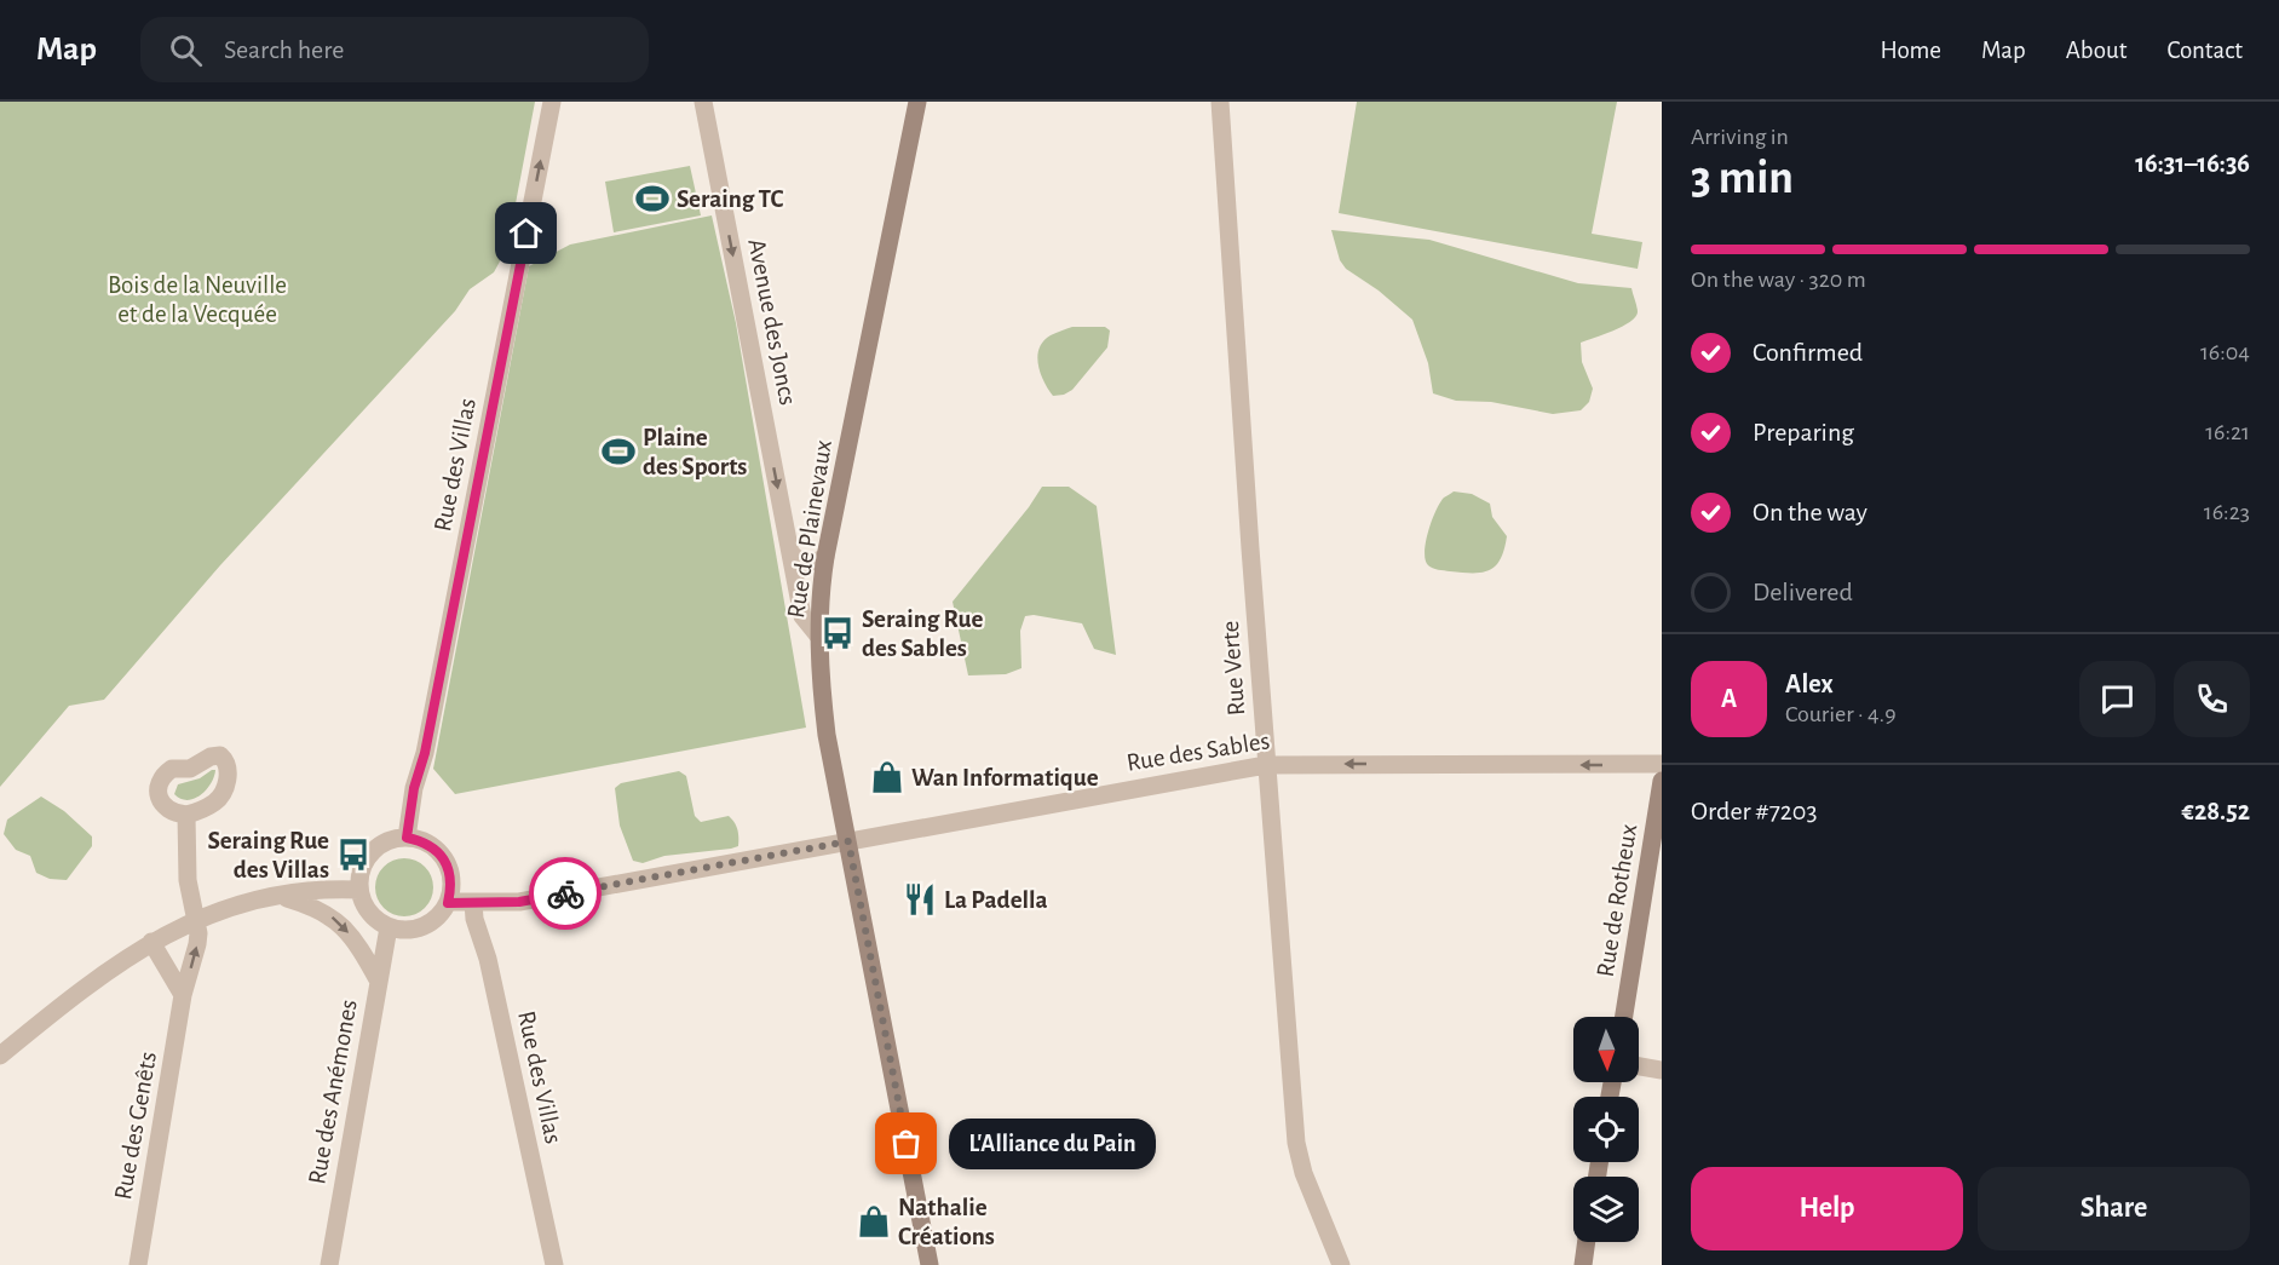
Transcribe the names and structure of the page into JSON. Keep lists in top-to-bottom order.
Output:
{
  "streets": {
    "street": [
      "Avenue des Joncs",
      "Rue des Villas",
      "Rue de Plainevaux",
      "Rue Verte",
      "Rue des Sables",
      "Rue de Rotheux",
      "Rue des Anémones",
      "Rue des Genêts"
    ]
  },
  "crossings": [
    ["Avenue des Joncs", "Rue de Plainevaux"],
    ["Rue des Villas", "Rue des Sables"],
    ["Rue des Villas", "Rue des Anémones"],
    ["Rue de Plainevaux", "Rue des Sables"],
    ["Rue Verte", "Rue des Sables"],
    ["Rue des Sables", "Rue des Anémones"]
  ],
  "one_way": ["Avenue des Joncs", "Rue des Villas"],
  "parks": ["Bois de la Neuville et de la Vecquée"],
  "places": {
    "sports": ["Seraing TC", "Plaine des Sports"],
    "bus stop": ["Seraing Rue des Sables", "Seraing Rue des Villas"],
    "shop": ["Wan Informatique", "Nathalie Créations"],
    "restaurant": ["La Padella"],
    "other": ["L'Alliance du Pain"]
  },
  "north": "bottom",
  "page": {
    "header": "Map",
    "search": "Search here",
    "nav": [
      "Home",
      "Map",
      "About",
      "Contact"
    ],
    "heading": ["3 min", "Arriving in", "16:31–16:36"],
    "panel": [
      "Alex",
      "Courier · 4.9",
      "Order #7203",
      "€28.52"
    ],
    "bar": "On the way · 320 m",
    "list": [
      ["Confirmed", "16:04"],
      ["Preparing", "16:21"],
      ["On the way", "16:23"],
      "Delivered"
    ],
    "round": "A",
    "bubble": "L'Alliance du Pain",
    "buttons": ["Help", "Share"]
  }
}
